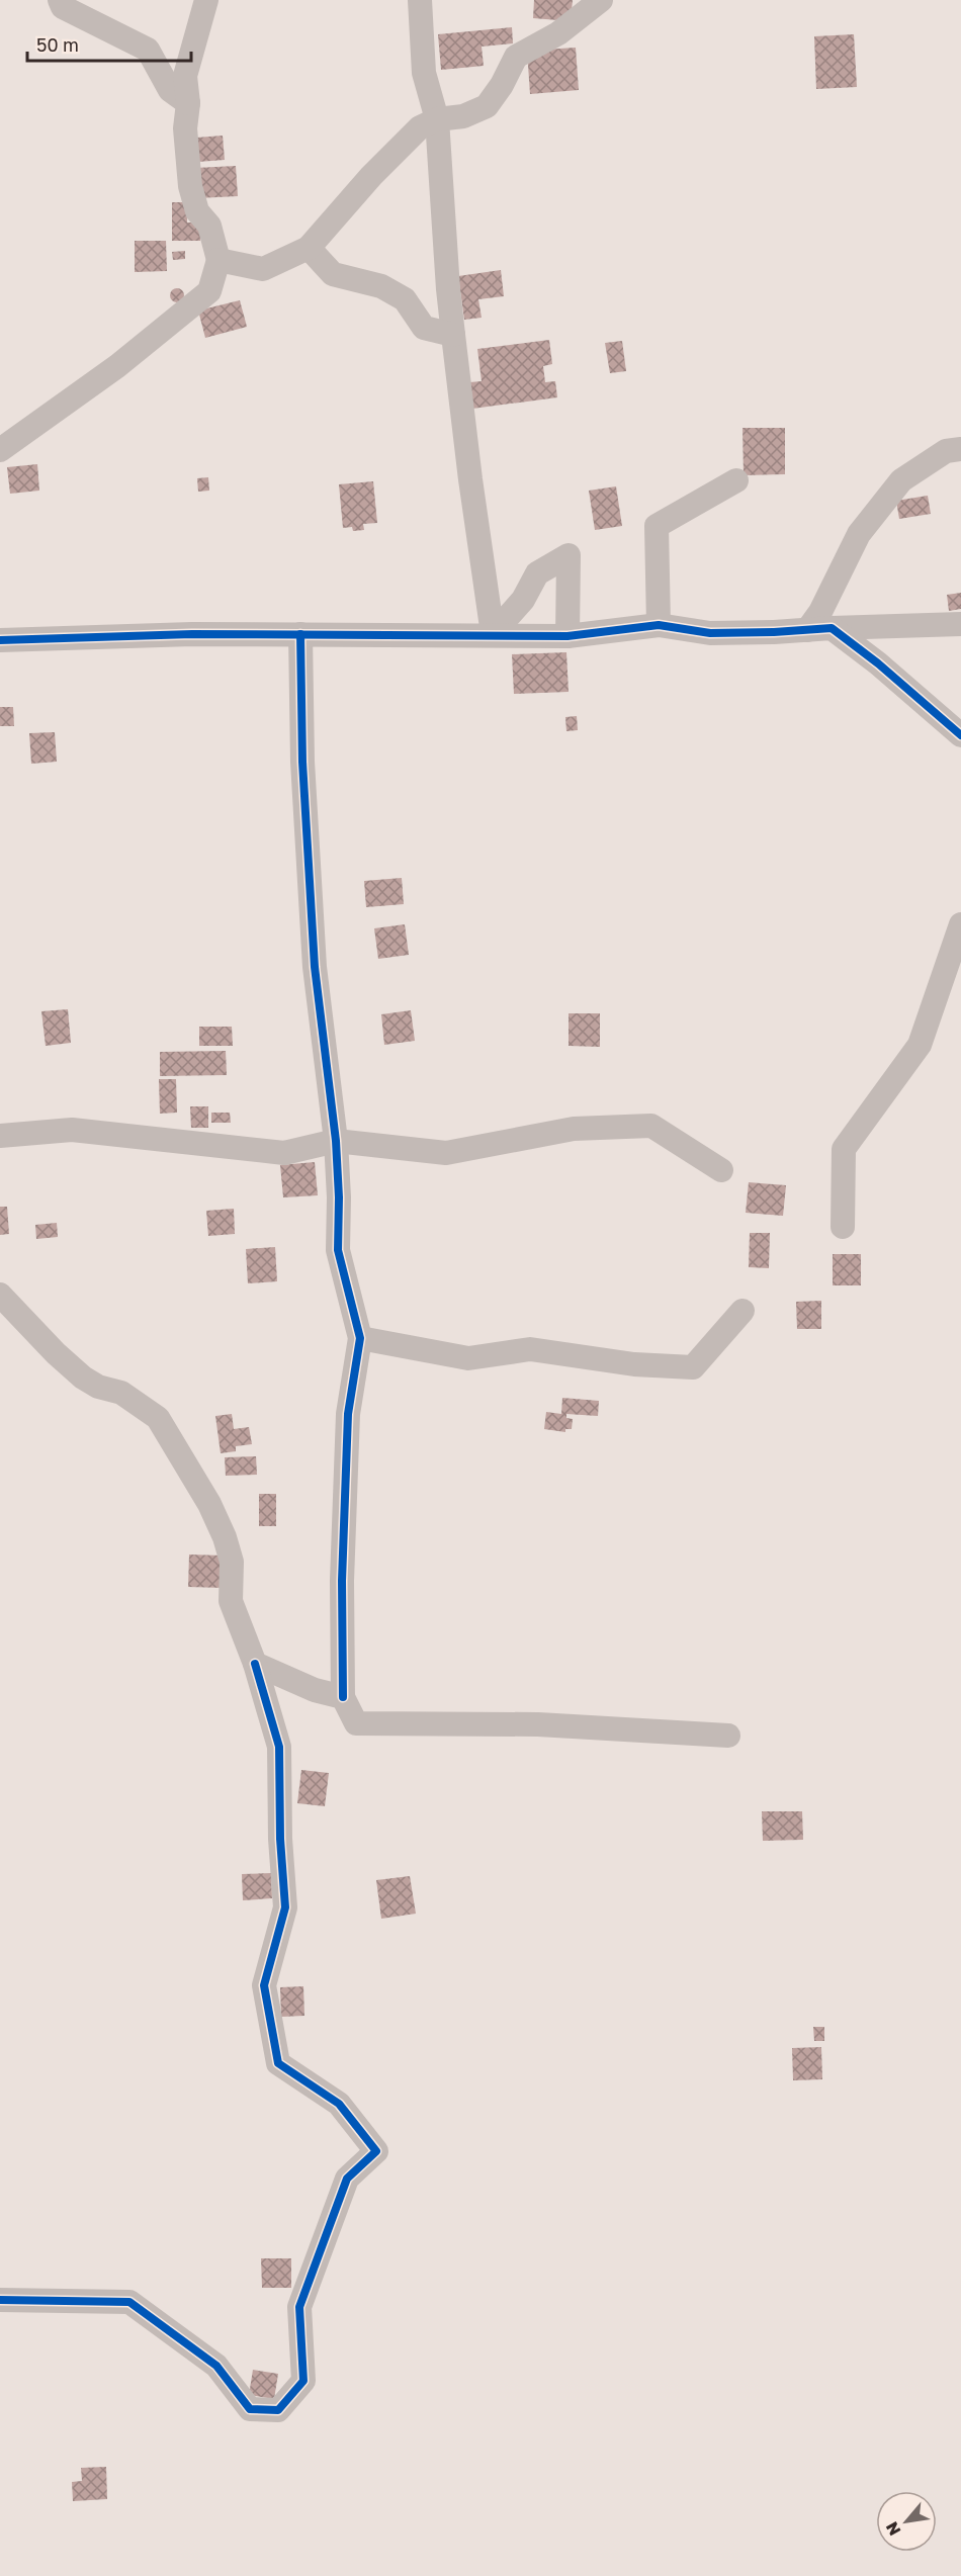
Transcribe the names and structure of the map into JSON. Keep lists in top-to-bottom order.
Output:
{
  "scale_bar": "50 m",
  "north": "bottom left"
}
